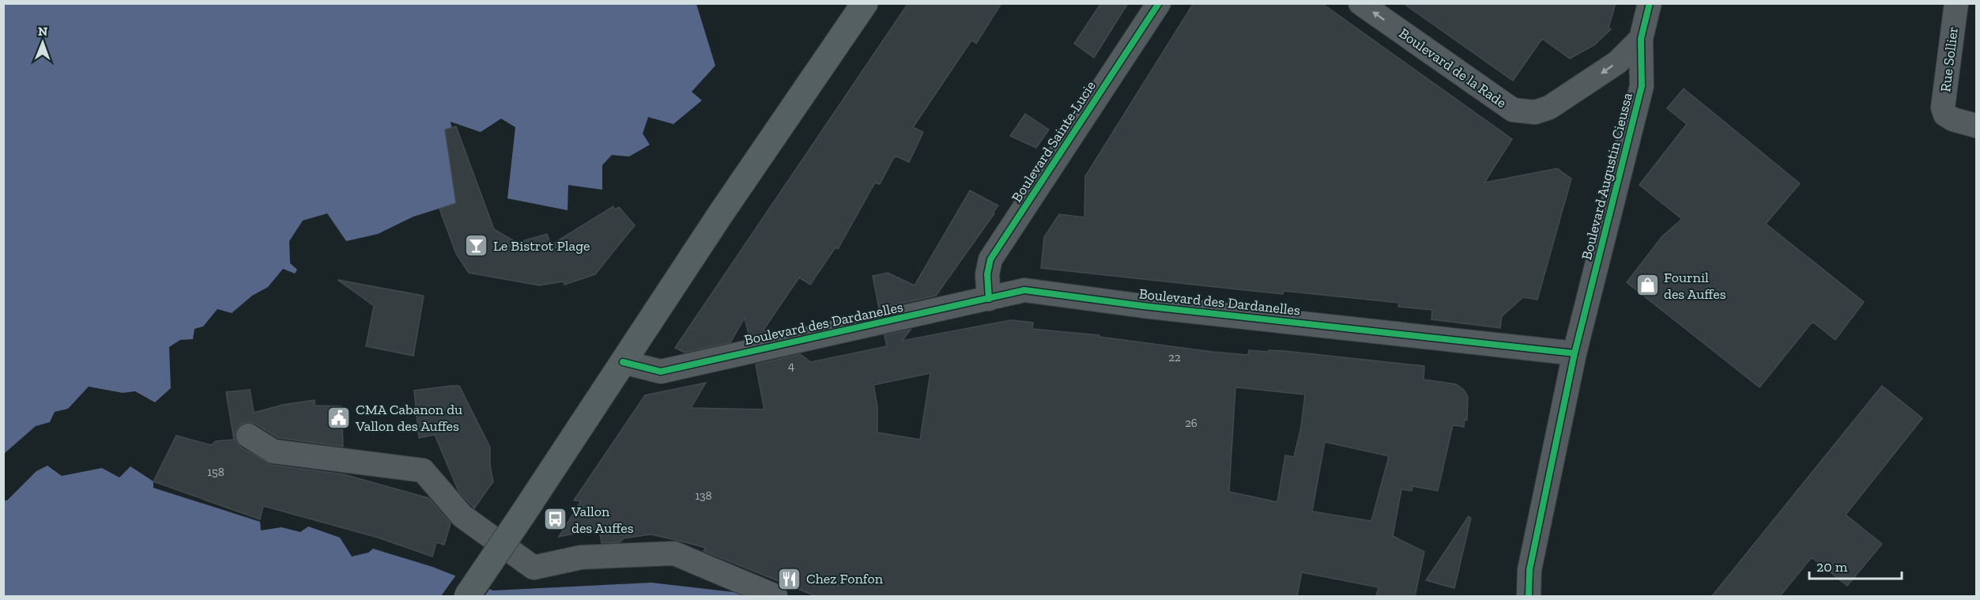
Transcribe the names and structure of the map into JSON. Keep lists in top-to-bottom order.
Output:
{
  "streets": {
    "street": [
      "Rue Sollier",
      "Boulevard de la Rade",
      "Boulevard Sainte-Lucie",
      "Boulevard Augustin Cieussa",
      "Boulevard des Dardanelles"
    ]
  },
  "crossings": [
    ["Boulevard de la Rade", "Boulevard Augustin Cieussa"],
    ["Boulevard Sainte-Lucie", "Boulevard des Dardanelles"],
    ["Boulevard Augustin Cieussa", "Boulevard des Dardanelles"]
  ],
  "one_way": ["Boulevard de la Rade"],
  "places": {
    "bar": ["Le Bistrot Plage"],
    "shop": ["Fournil des Auffes"],
    "public building": ["CMA Cabanon du Vallon des Auffes"],
    "bus stop": ["Vallon des Auffes"],
    "restaurant": ["Chez Fonfon"]
  },
  "house_numbers": [
    "22",
    "4",
    "26",
    "158",
    "138"
  ],
  "scale_bar": "20 m",
  "north": "top"
}
